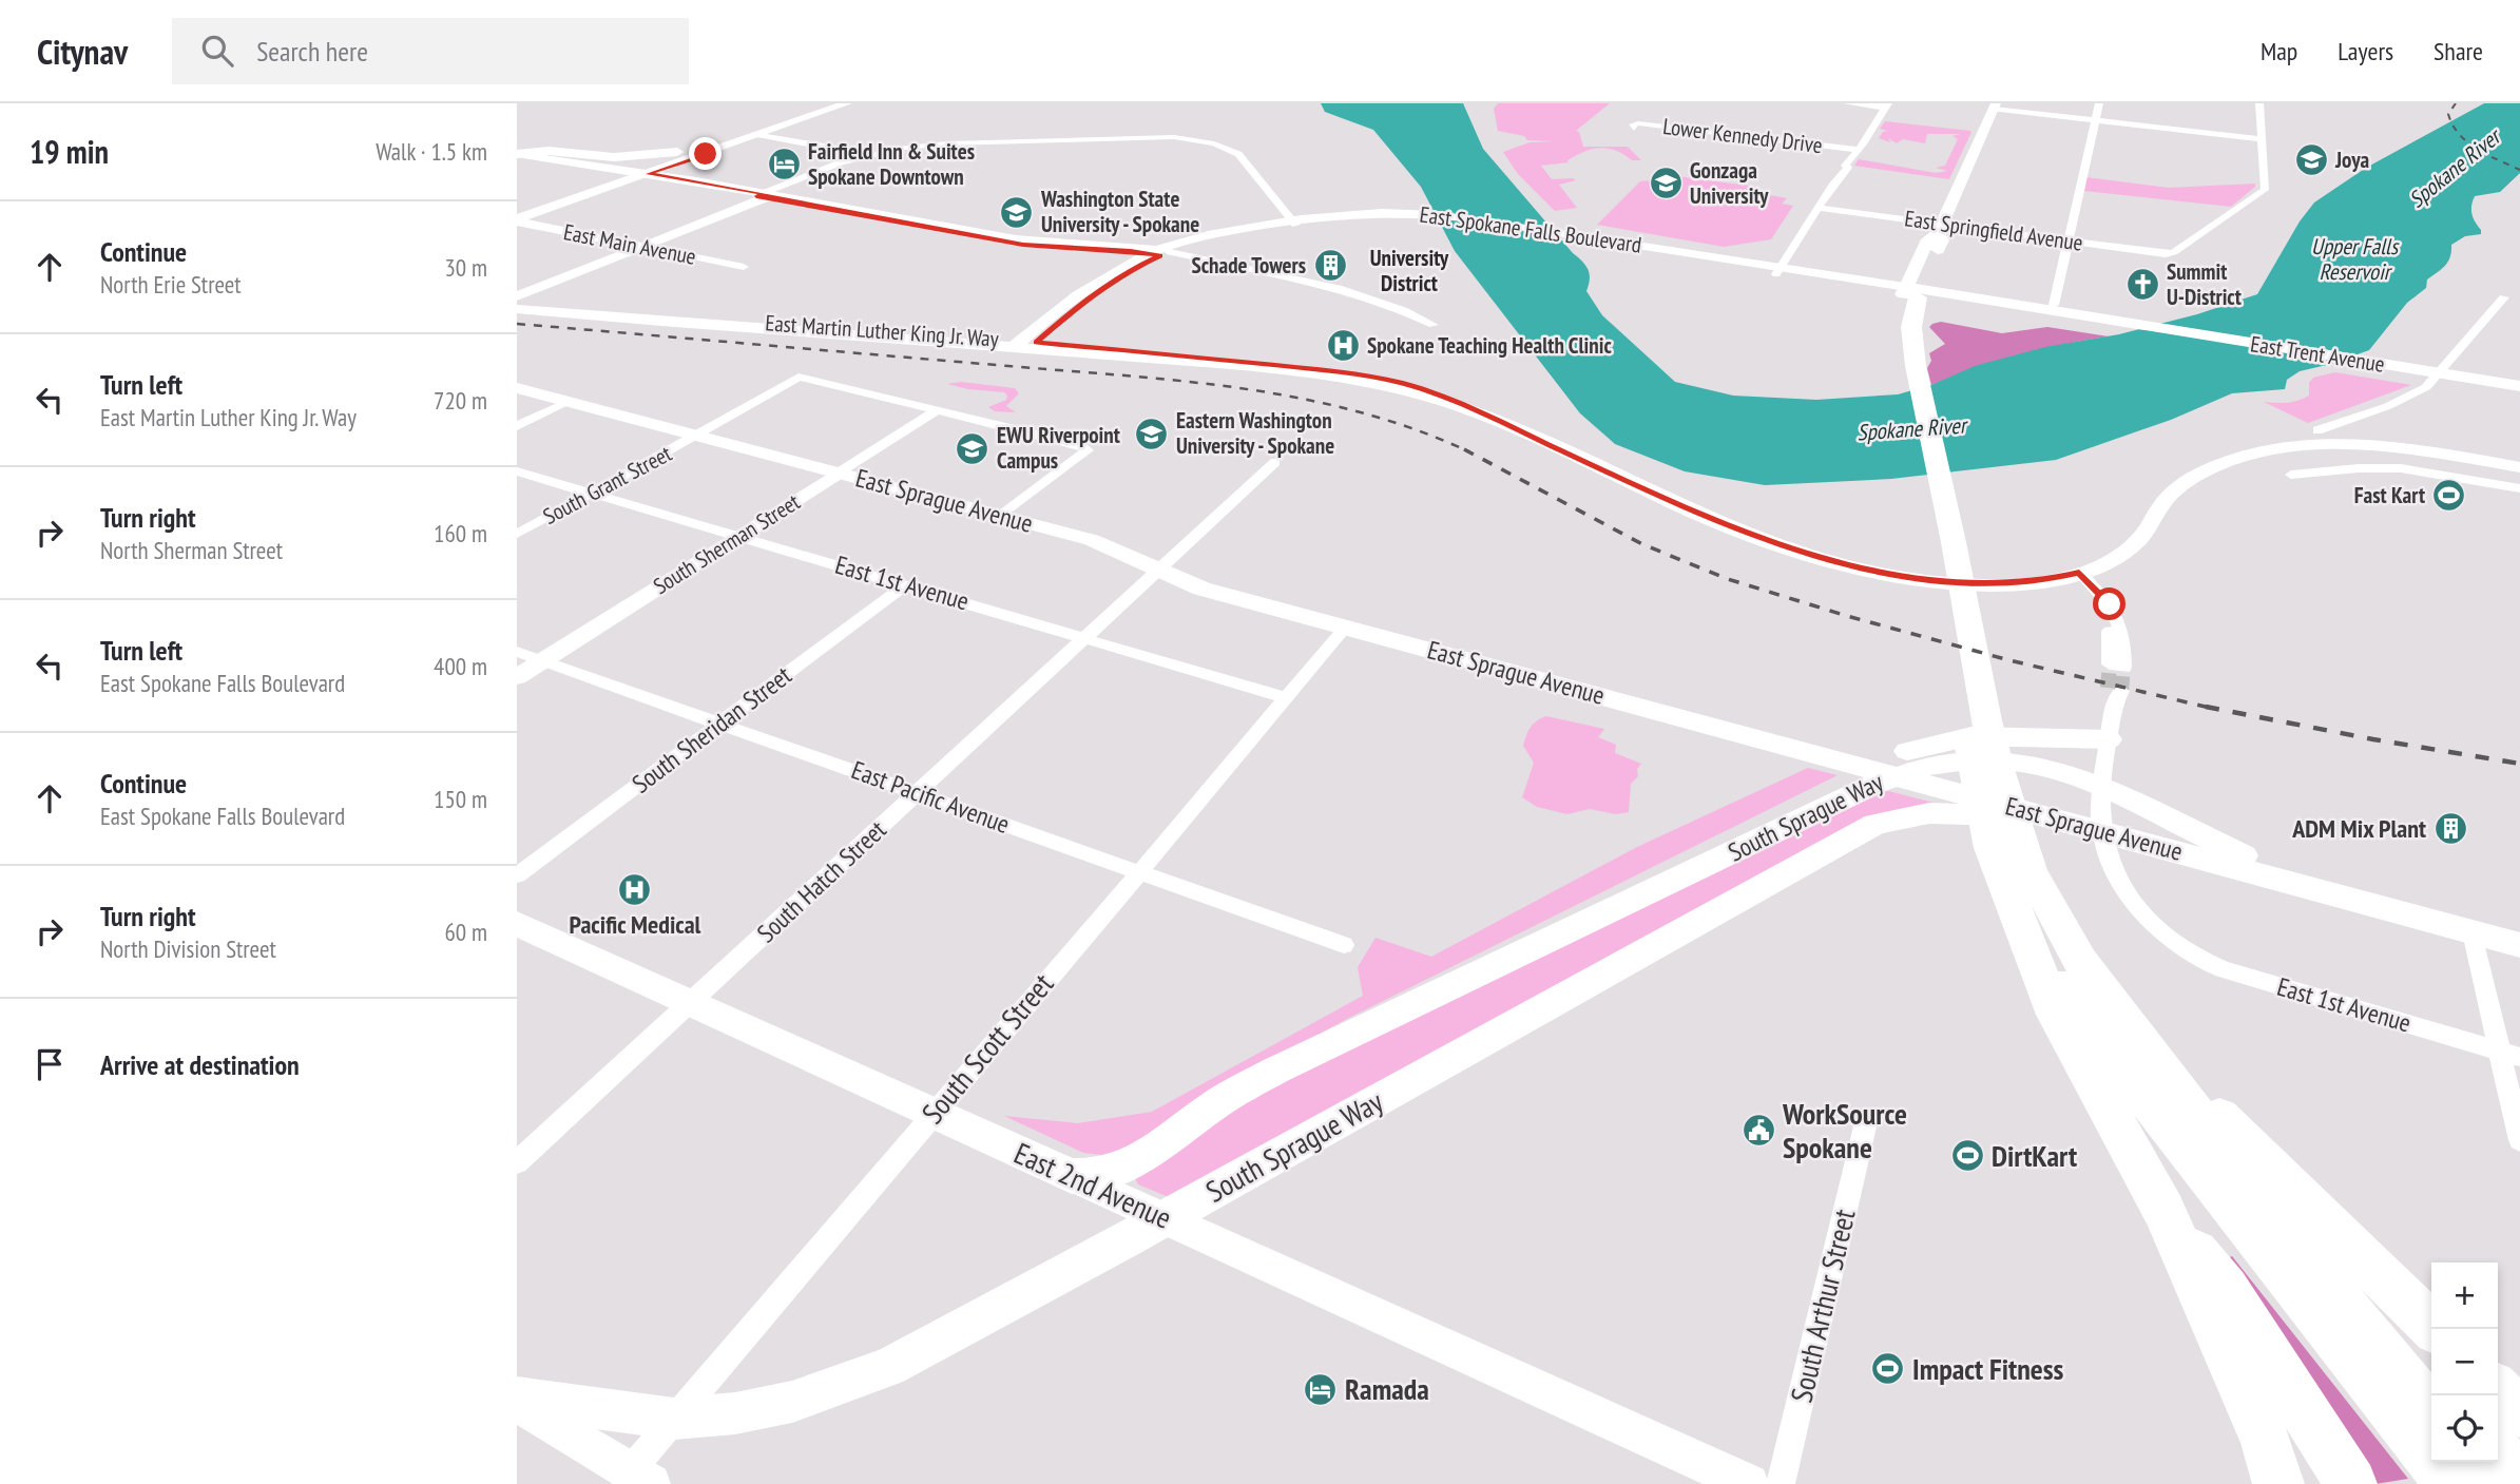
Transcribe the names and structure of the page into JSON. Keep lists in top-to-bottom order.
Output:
{
  "streets": {
    "main road": [
      "East Trent Avenue",
      "East Sprague Avenue",
      "South Sprague Way",
      "East 2nd Avenue"
    ],
    "street": [
      "Lower Kennedy Drive",
      "East Spokane Falls Boulevard",
      "East Springfield Avenue",
      "East Main Avenue",
      "East Martin Luther King Jr. Way",
      "South Grant Street",
      "South Sherman Street",
      "East 1st Avenue",
      "South Sheridan Street",
      "East Pacific Avenue",
      "South Hatch Street",
      "South Scott Street",
      "South Arthur Street"
    ]
  },
  "crossings": [
    ["East Spokane Falls Boulevard", "East Trent Avenue"],
    ["South Grant Street", "East Sprague Avenue"],
    ["South Grant Street", "South Sherman Street"],
    ["South Grant Street", "East 1st Avenue"],
    ["East Sprague Avenue", "South Sherman Street"],
    ["East Sprague Avenue", "South Sprague Way"],
    ["East Sprague Avenue", "South Hatch Street"],
    ["East Sprague Avenue", "South Scott Street"],
    ["South Sherman Street", "East 1st Avenue"],
    ["South Sherman Street", "East Pacific Avenue"],
    ["East 1st Avenue", "South Sheridan Street"],
    ["East 1st Avenue", "South Hatch Street"],
    ["East 1st Avenue", "South Scott Street"],
    ["South Sheridan Street", "East Pacific Avenue"],
    ["East Pacific Avenue", "South Hatch Street"],
    ["East Pacific Avenue", "South Scott Street"],
    ["South Sprague Way", "South Scott Street"],
    ["South Sprague Way", "East 2nd Avenue"],
    ["South Hatch Street", "East 2nd Avenue"],
    ["South Scott Street", "East 2nd Avenue"]
  ],
  "districts": ["University District"],
  "water": ["Spokane River", "Upper Falls Reservoir"],
  "places": {
    "school or university": [
      "Joya",
      "Gonzaga University",
      "Washington State University - Spokane",
      "Eastern Washington University - Spokane",
      "EWU Riverpoint Campus"
    ],
    "hotel": ["Fairfield Inn & Suites Spokane Downtown", "Ramada"],
    "building": ["Schade Towers", "ADM Mix Plant"],
    "church": ["Summit U-District"],
    "hospital": ["Spokane Teaching Health Clinic", "Pacific Medical"],
    "sports": ["Fast Kart", "DirtKart", "Impact Fitness"],
    "public building": ["WorkSource Spokane"]
  },
  "page": {
    "header": "Citynav",
    "search": "Search here",
    "nav": ["Map", "Layers", "Share"],
    "heading": ["19 min", "Walk · 1.5 km"],
    "list": [
      ["Continue", "North Erie Street", "30 m"],
      ["Turn left", "East Martin Luther King Jr. Way", "720 m"],
      ["Turn right", "North Sherman Street", "160 m"],
      ["Turn left", "East Spokane Falls Boulevard", "400 m"],
      ["Continue", "East Spokane Falls Boulevard", "150 m"],
      ["Turn right", "North Division Street", "60 m"],
      "Arrive at destination"
    ],
    "map_buttons": ["+", "−"]
  }
}
